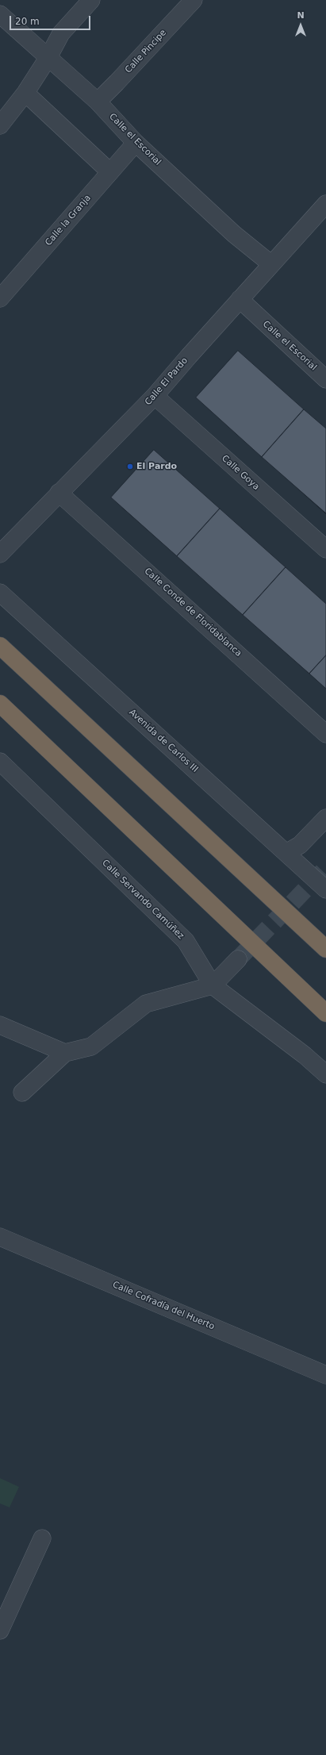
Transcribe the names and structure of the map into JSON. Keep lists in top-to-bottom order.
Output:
{
  "streets": {
    "street": [
      "Calle Pincipe",
      "Calle el Escorial",
      "Calle la Granja",
      "Calle El Pardo",
      "Calle Goya",
      "Calle Conde de Floridablanca",
      "Avenida de Carlos III",
      "Calle Servando Camúñez",
      "Calle Cofradía del Huerto"
    ]
  },
  "crossings": [
    ["Calle Pincipe", "Calle el Escorial"],
    ["Calle el Escorial", "Calle la Granja"],
    ["Calle el Escorial", "Calle El Pardo"],
    ["Calle El Pardo", "Calle Goya"],
    ["Calle El Pardo", "Calle Conde de Floridablanca"]
  ],
  "places": ["El Pardo"],
  "scale_bar": "20 m",
  "north": "top"
}
